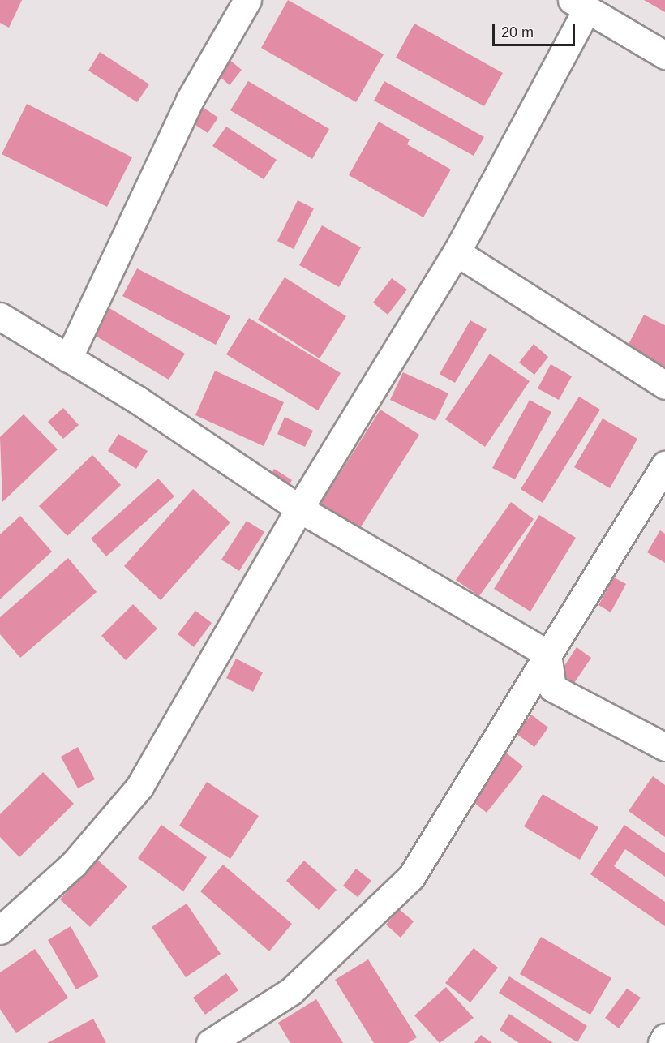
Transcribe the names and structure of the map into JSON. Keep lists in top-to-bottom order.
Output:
{
  "scale_bar": "20 m"
}
